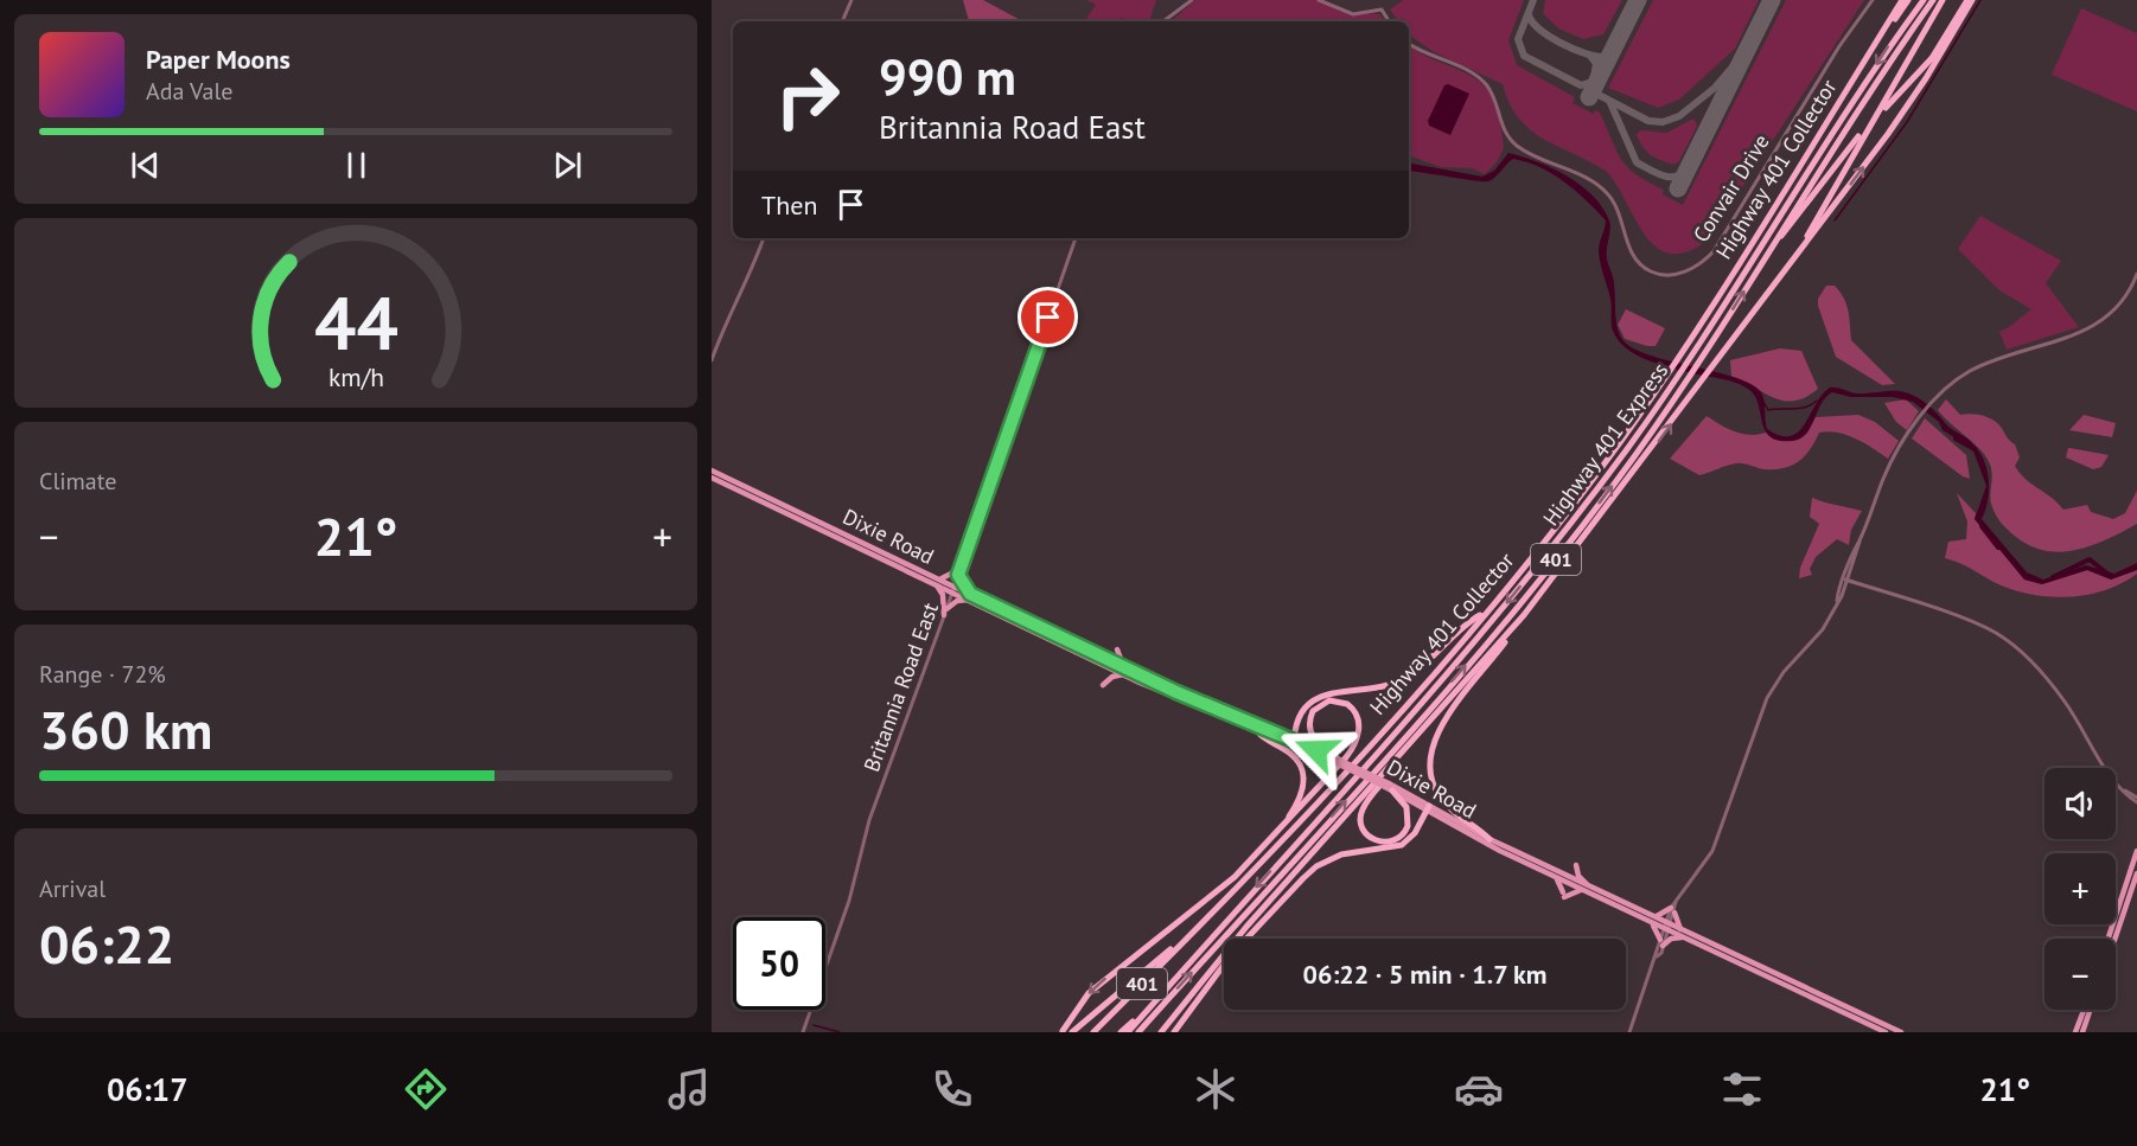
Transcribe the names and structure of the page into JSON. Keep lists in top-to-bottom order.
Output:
{
  "streets": {
    "highway": ["Highway 401 Collector", "Highway 401 Express", "401"],
    "main road": ["Dixie Road"],
    "street": ["Convair Drive", "Britannia Road East"]
  },
  "crossings": [
    ["Dixie Road", "Britannia Road East"]
  ],
  "page": {
    "turn": ["990 m", "Britannia Road East"],
    "song": ["Paper Moons", "Ada Vale"],
    "then": "Then",
    "tile": [
      "Climate",
      ["Range · 72%", "360 km"],
      ["Arrival", "06:22"]
    ],
    "heat": ["−", "21°", "+"],
    "map_buttons": ["+", "−"],
    "limit": "50",
    "trip": "06:22 · 5 min · 1.7 km",
    "tabs": ["06:17", "21°"],
    "gauge": ["44", "km/h"]
  }
}
